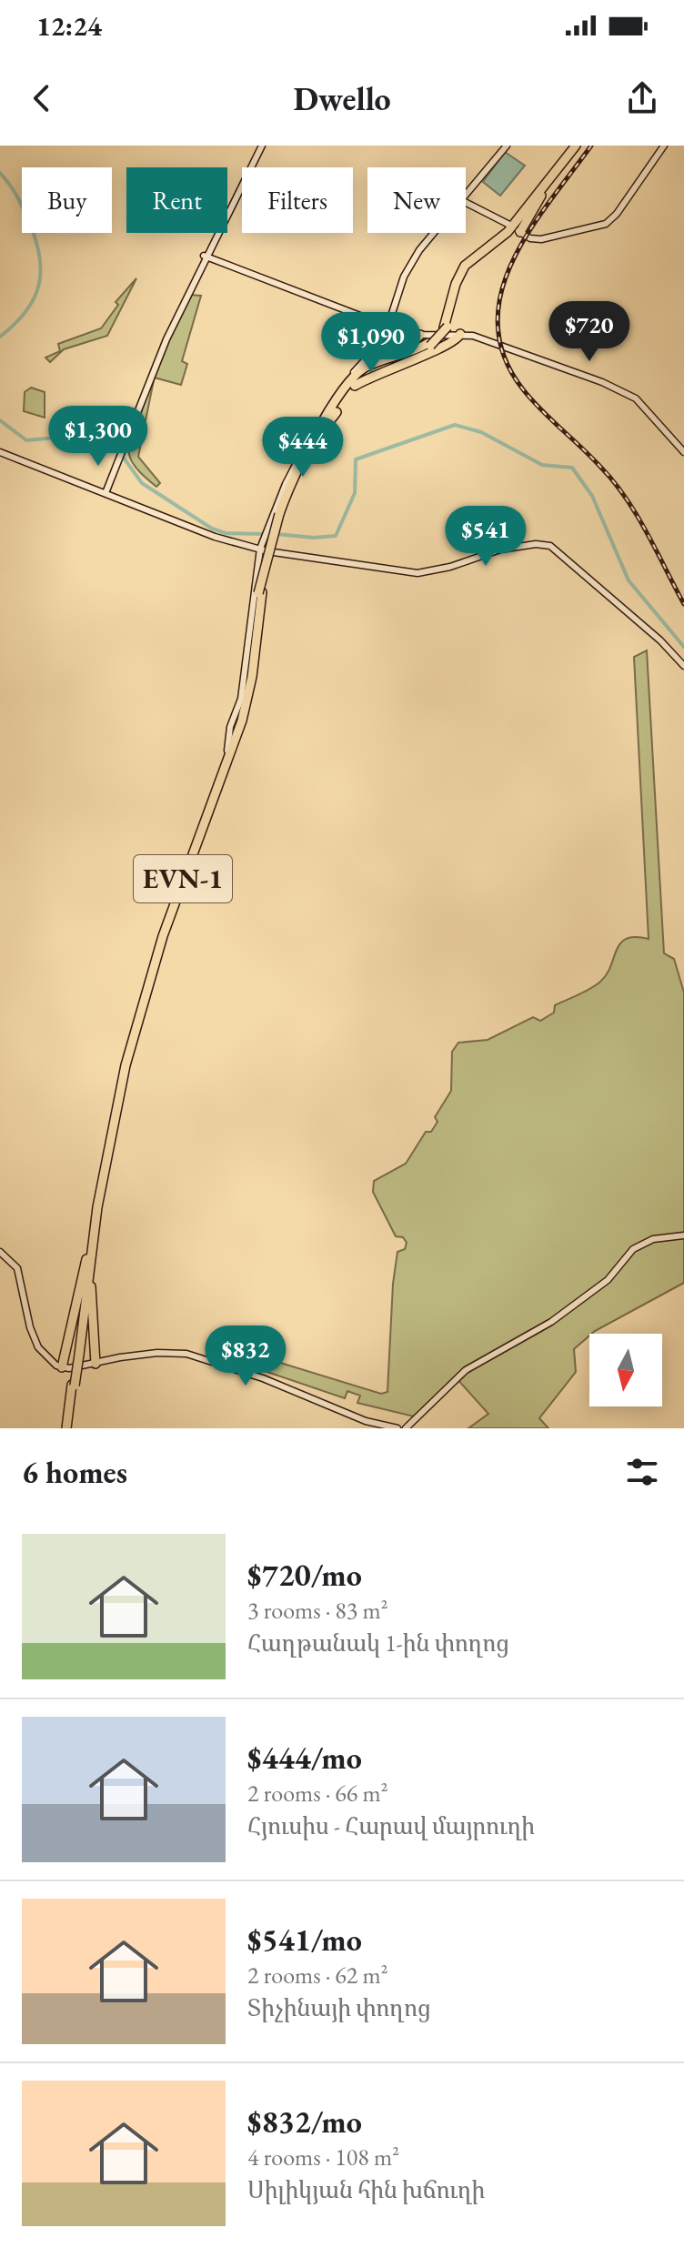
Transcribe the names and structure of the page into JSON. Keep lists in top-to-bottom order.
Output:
{
  "streets": {
    "highway": ["EVN-1"]
  },
  "north": "bottom",
  "page": {
    "status": "12:24",
    "header": "Dwello",
    "chip": [
      "Buy",
      "Rent",
      "Filters",
      "New"
    ],
    "price": [
      "$720",
      "$1,090",
      "$1,300",
      "$444",
      "$541",
      "$832"
    ],
    "heading": "6 homes",
    "list": [
      {
        "name": "$720/mo",
        "note": "3 rooms · 83 m² · Հաղթանակ 1-ին փողոց"
      },
      {
        "name": "$444/mo",
        "note": "2 rooms · 66 m² · Հյուսիս - Հարավ մայրուղի"
      },
      {
        "name": "$541/mo",
        "note": "2 rooms · 62 m² · Տիչինայի փողոց"
      },
      {
        "name": "$832/mo",
        "note": "4 rooms · 108 m² · Սիլիկյան հին խճուղի"
      }
    ]
  }
}
